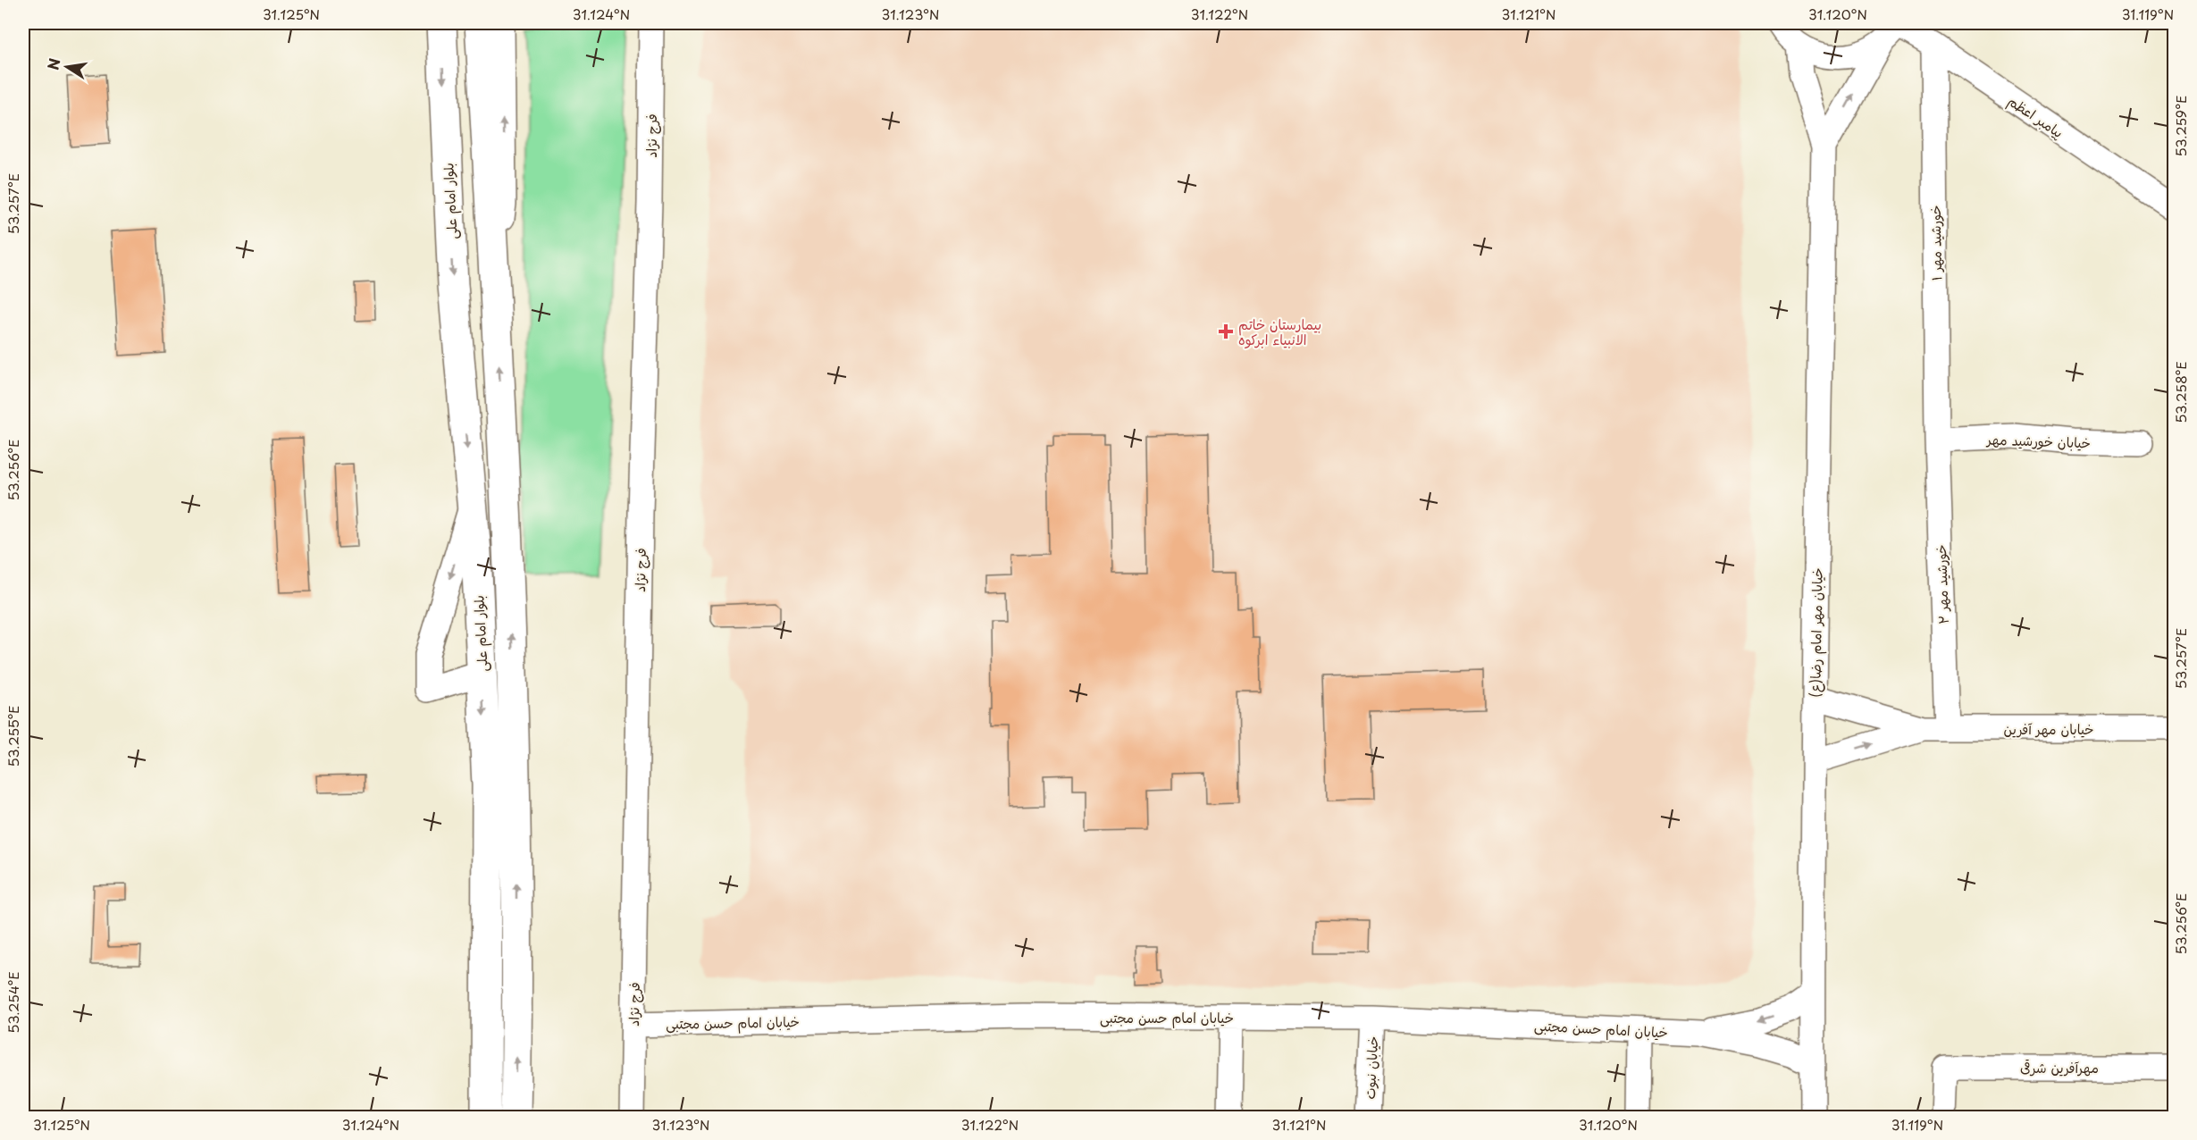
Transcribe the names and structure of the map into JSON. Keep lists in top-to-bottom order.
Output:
{
  "streets": {
    "main road": ["بلوار امام علی"],
    "street": [
      "پیامبر اعظم",
      "فرج نژاد",
      "خورشید مهر ۱",
      "خیابان خورشید مهر",
      "خورشید مهر ۲",
      "خیابان مهر امام رضا(ع)",
      "خیابان مهر آفرین",
      "خیابان امام حسن مجتبی",
      "مهرآفرین شرقی",
      "خیابان نبوت"
    ]
  },
  "crossings": [
    ["پیامبر اعظم", "خورشید مهر ۱"],
    ["فرج نژاد", "خیابان امام حسن مجتبی"],
    ["خورشید مهر ۱", "خیابان خورشید مهر"],
    ["خورشید مهر ۱", "خورشید مهر ۲"],
    ["خیابان خورشید مهر", "خورشید مهر ۲"],
    ["خورشید مهر ۲", "خیابان مهر آفرین"],
    ["خیابان مهر امام رضا(ع)", "خیابان مهر آفرین"],
    ["خیابان مهر امام رضا(ع)", "خیابان امام حسن مجتبی"],
    ["خیابان امام حسن مجتبی", "خیابان نبوت"]
  ],
  "places": {
    "health": ["بیمارستان خاتم الانبیاء ابرکوه"]
  },
  "north": "left",
  "coordinates": [
    "31.125°N",
    "31.124°N",
    "31.123°N",
    "31.122°N",
    "31.121°N",
    "31.120°N",
    "31.119°N",
    "53.259°E",
    "53.257°E",
    "53.258°E",
    "53.256°E",
    "53.255°E",
    "53.254°E"
  ]
}
